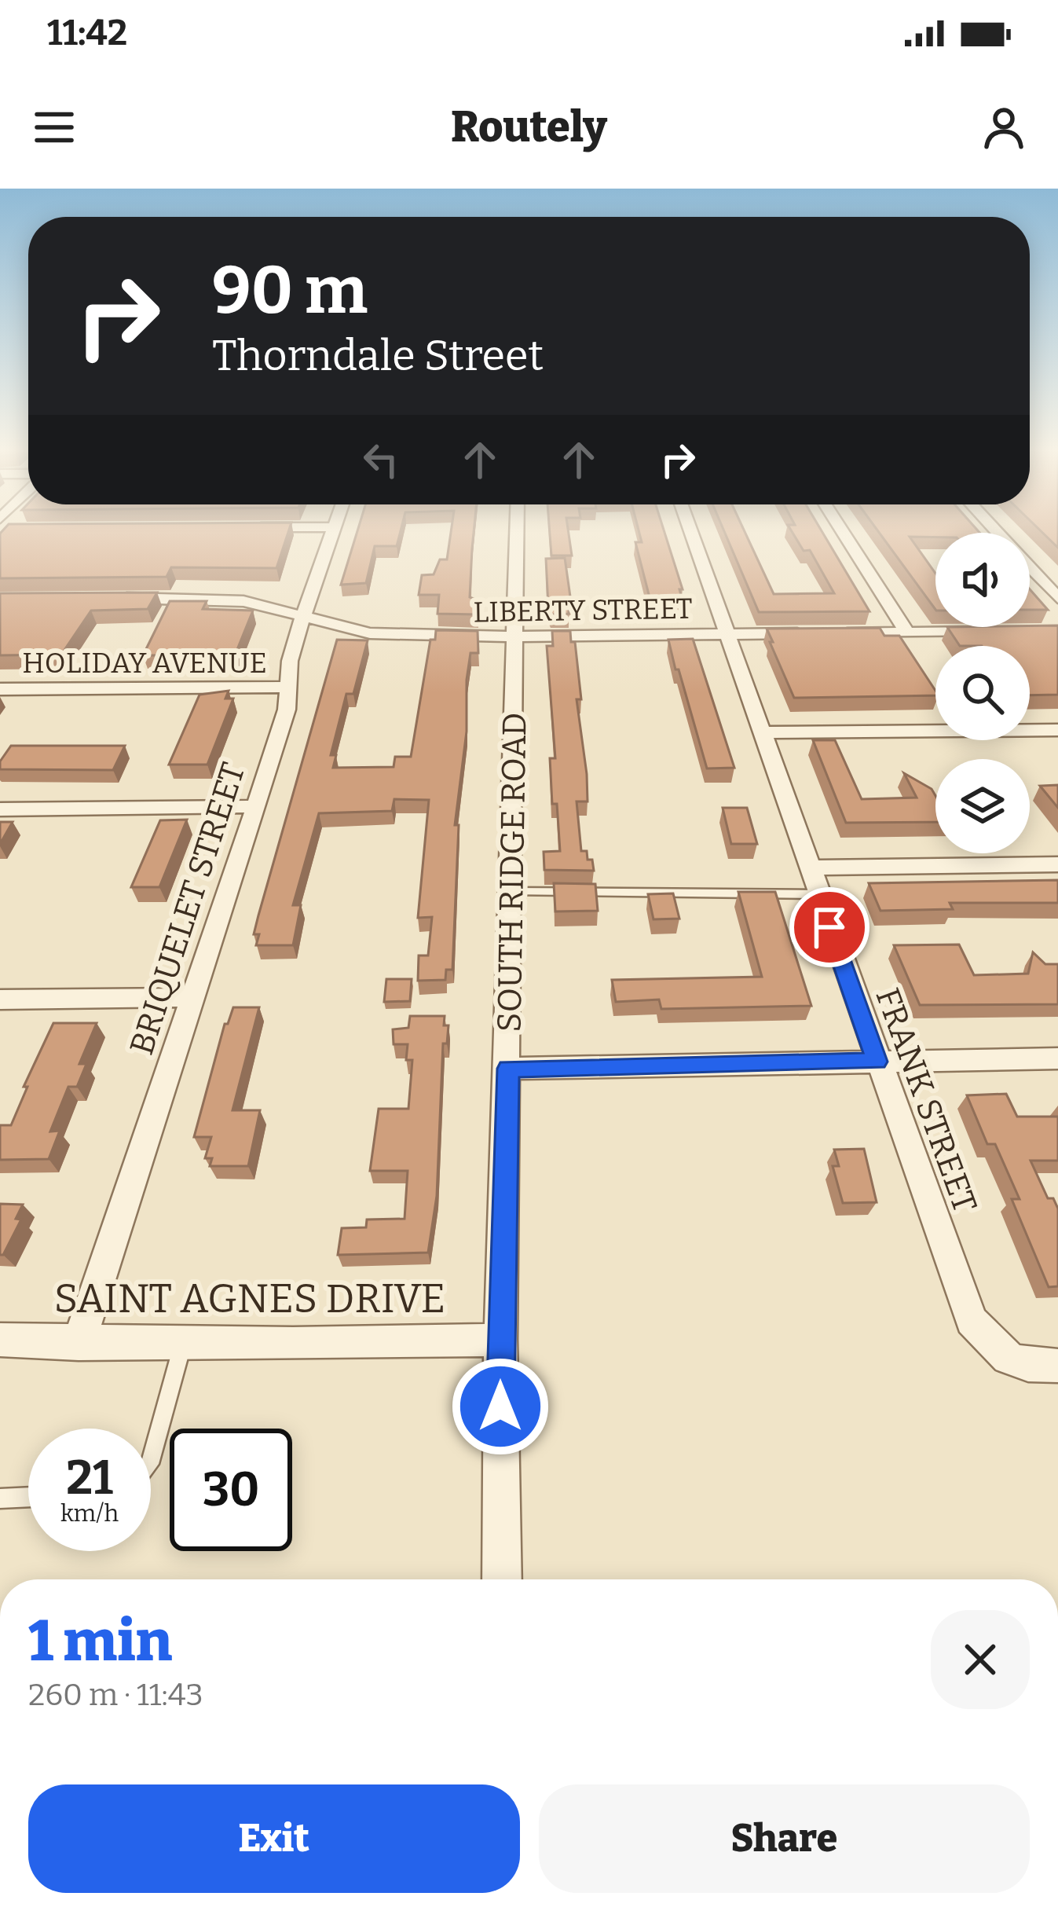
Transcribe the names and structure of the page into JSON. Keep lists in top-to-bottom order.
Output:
{
  "streets": {
    "street": [
      "LIBERTY STREET",
      "HOLIDAY AVENUE",
      "SOUTH RIDGE ROAD",
      "BRIQUELET STREET",
      "FRANK STREET",
      "SAINT AGNES DRIVE"
    ]
  },
  "crossings": [
    ["LIBERTY STREET", "SOUTH RIDGE ROAD"],
    ["LIBERTY STREET", "BRIQUELET STREET"],
    ["LIBERTY STREET", "FRANK STREET"],
    ["HOLIDAY AVENUE", "BRIQUELET STREET"],
    ["SOUTH RIDGE ROAD", "SAINT AGNES DRIVE"],
    ["BRIQUELET STREET", "SAINT AGNES DRIVE"]
  ],
  "page": {
    "status": "11:42",
    "header": "Routely",
    "turn": ["90 m", "Thorndale Street"],
    "speed": "21 km/h",
    "limit": "30",
    "heading": ["1 min", "260 m · 11:43"],
    "buttons": ["Exit", "Share"]
  }
}
